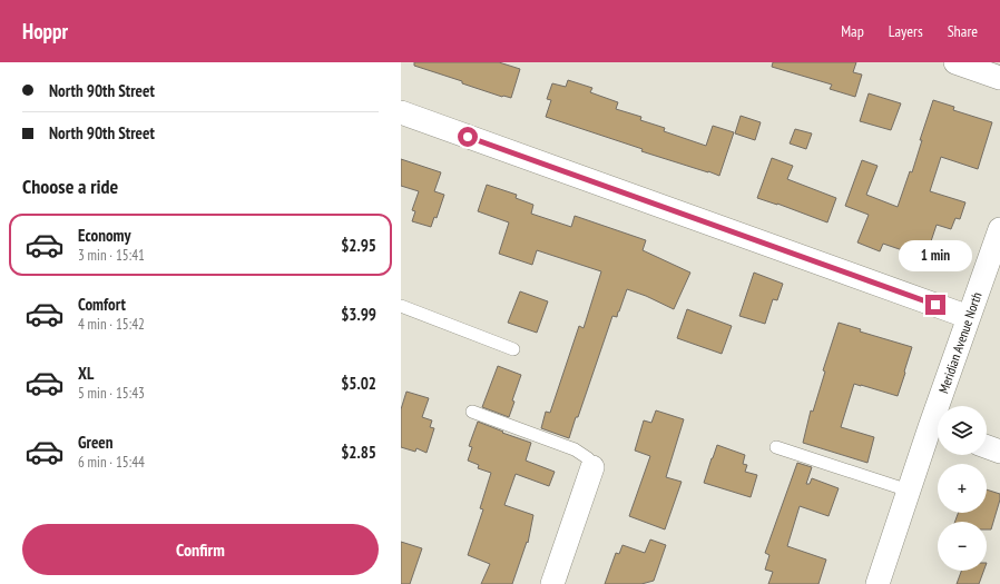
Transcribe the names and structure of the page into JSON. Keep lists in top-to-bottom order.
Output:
{
  "streets": {
    "street": ["Meridian Avenue North"]
  },
  "page": {
    "header": "Hoppr",
    "nav": ["Map", "Layers", "Share"],
    "banner": ["North 90th Street", "North 90th Street"],
    "heading": "Choose a ride",
    "list": [
      {
        "name": "Economy",
        "note": "3 min · 15:41",
        "value": "$2.95"
      },
      {
        "name": "Comfort",
        "note": "4 min · 15:42",
        "value": "$3.99"
      },
      {
        "name": "XL",
        "note": "5 min · 15:43",
        "value": "$5.02"
      },
      {
        "name": "Green",
        "note": "6 min · 15:44",
        "value": "$2.85"
      }
    ],
    "bubble": "1 min",
    "map_buttons": ["+", "−"],
    "buttons": "Confirm"
  }
}
